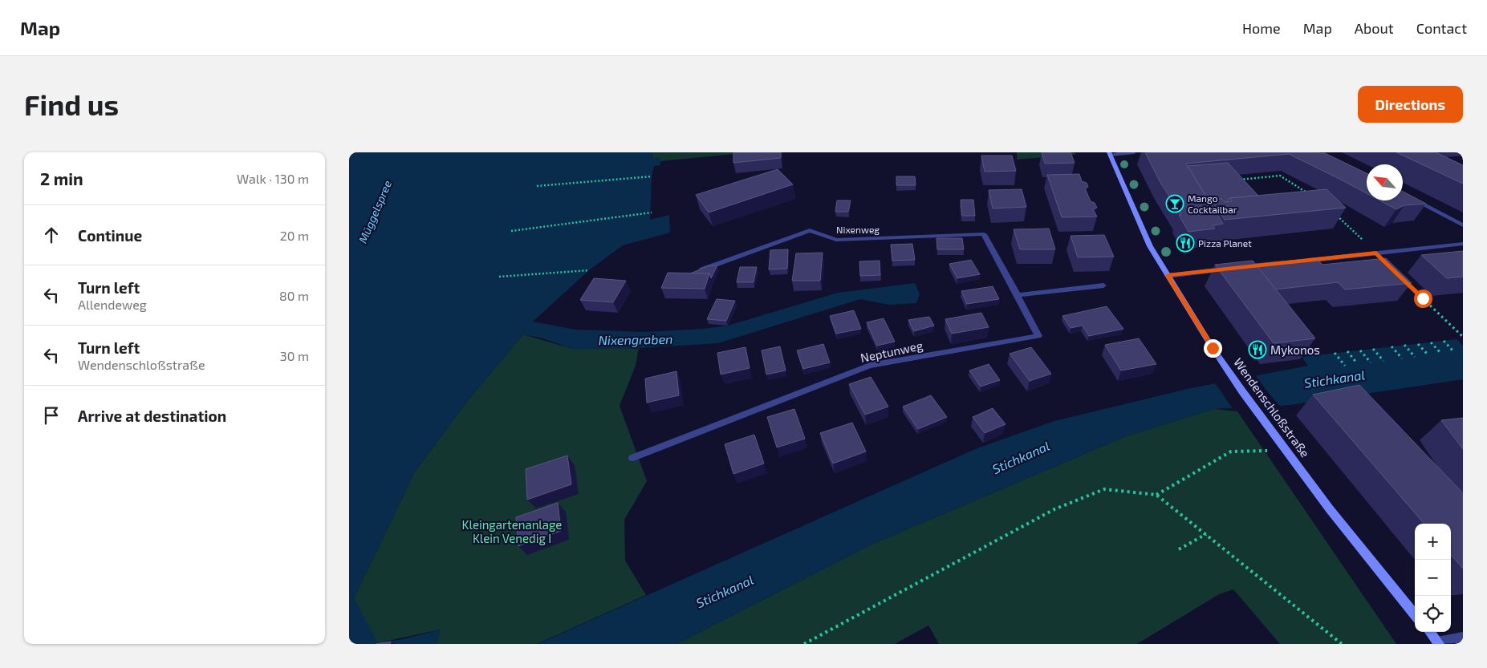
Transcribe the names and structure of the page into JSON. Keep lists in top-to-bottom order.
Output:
{
  "streets": {
    "street": ["Nixenweg", "Neptunweg", "Wendenschloßstraße"]
  },
  "crossings": [
    ["Nixenweg", "Neptunweg"]
  ],
  "water": ["Müggelspree", "Nixengraben", "Stichkanal"],
  "parks": ["Kleingartenanlage Klein Venedig I"],
  "places": {
    "bar": ["Mango Cocktailbar"],
    "restaurant": ["Pizza Planet", "Mykonos"]
  },
  "north": "top left",
  "page": {
    "header": "Map",
    "nav": [
      "Home",
      "Map",
      "About",
      "Contact"
    ],
    "buttons": "Directions",
    "title": "Find us",
    "heading": ["2 min", "Walk · 130 m"],
    "list": [
      ["Continue", "20 m"],
      ["Turn left", "Allendeweg", "80 m"],
      ["Turn left", "Wendenschloßstraße", "30 m"],
      "Arrive at destination"
    ],
    "map_buttons": ["+", "−"]
  }
}
